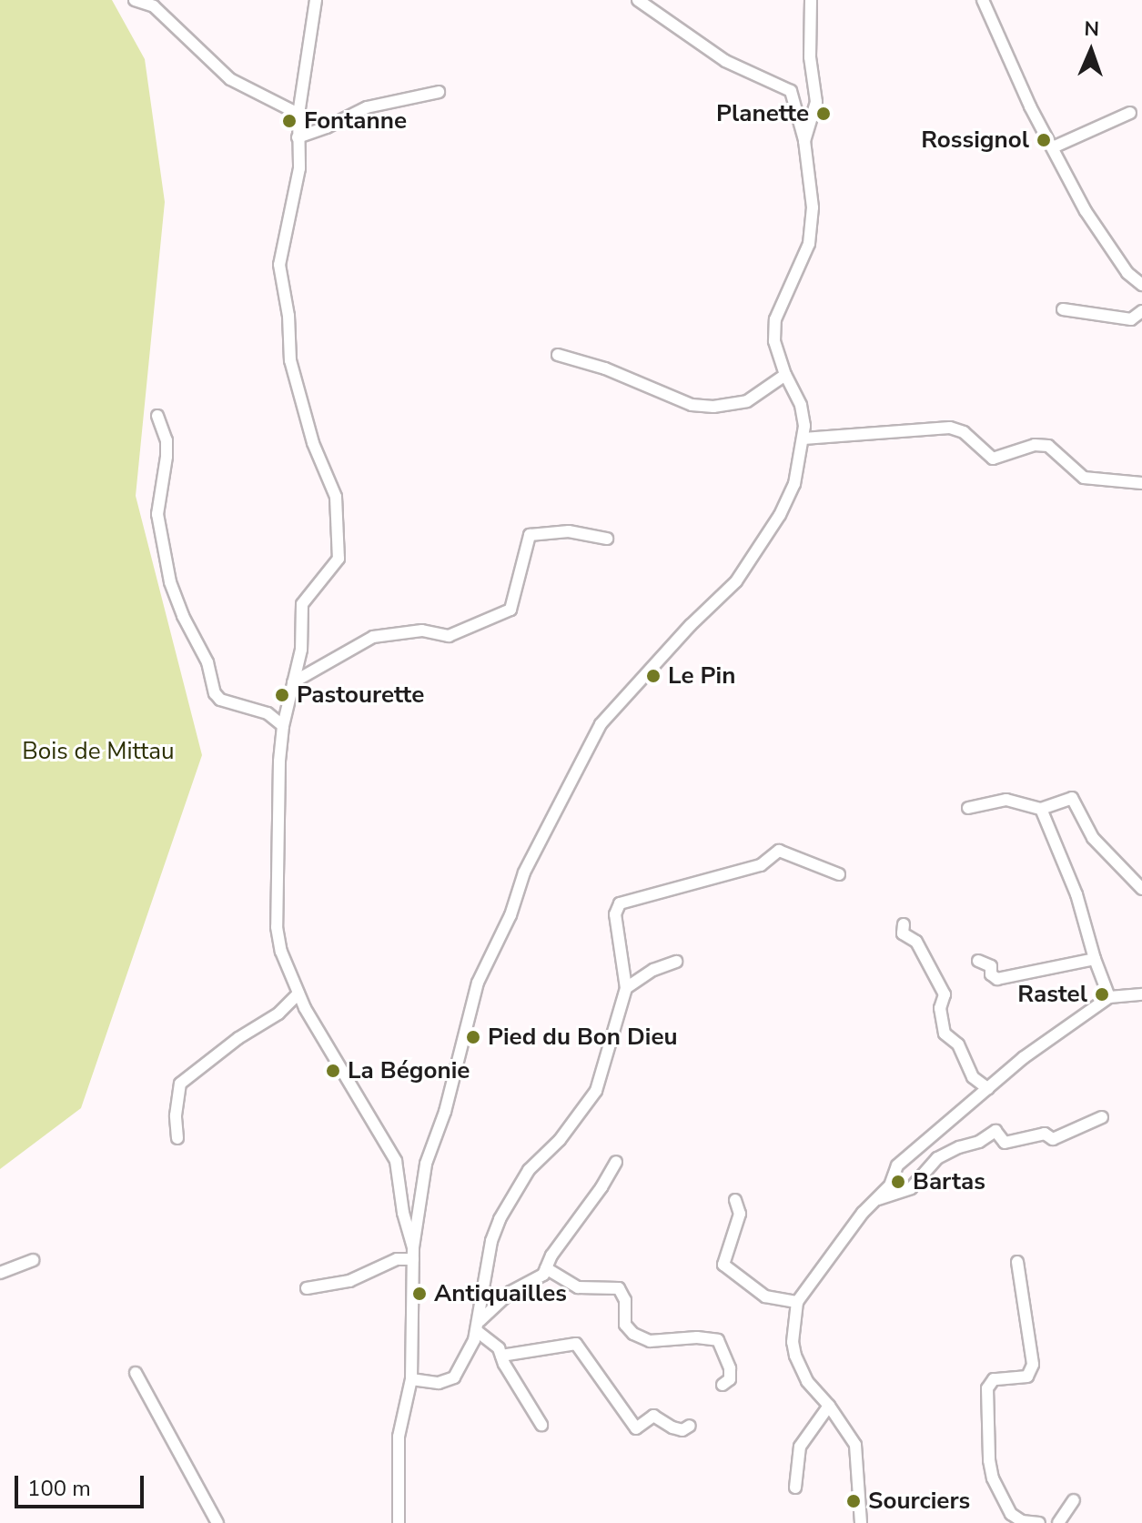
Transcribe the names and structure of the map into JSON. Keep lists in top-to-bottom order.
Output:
{
  "parks": ["Bois de Mittau"],
  "places": [
    "Planette",
    "Fontanne",
    "Rossignol",
    "Le Pin",
    "Pastourette",
    "Rastel",
    "Pied du Bon Dieu",
    "La Bégonie",
    "Bartas",
    "Antiquailles",
    "Sourciers"
  ],
  "scale_bar": "100 m",
  "north": "top"
}
